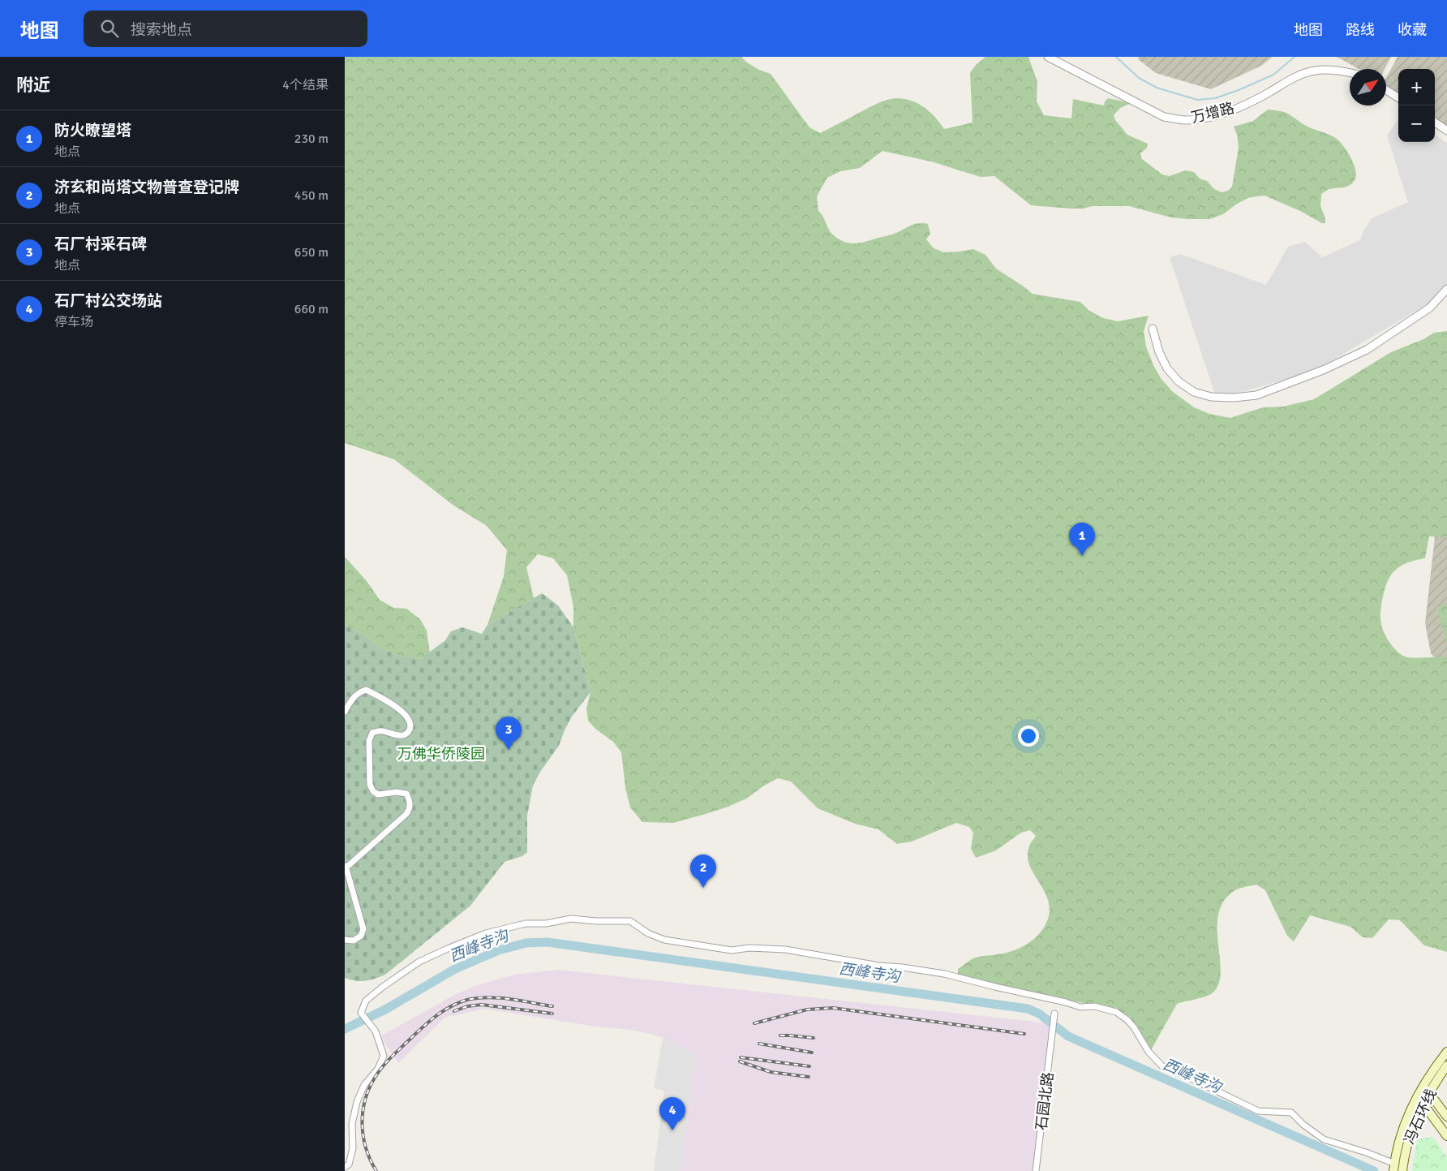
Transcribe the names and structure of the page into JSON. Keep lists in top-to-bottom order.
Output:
{
  "streets": {
    "main road": ["冯石环线"],
    "street": ["万增路", "石园北路"]
  },
  "water": ["西峰寺沟"],
  "parks": ["万佛华侨陵园"],
  "north": "top right",
  "page": {
    "header": "地图",
    "search": "搜索地点",
    "nav": ["地图", "路线", "收藏"],
    "heading": ["附近", "4个结果"],
    "map_buttons": ["+", "−"],
    "list": [
      {
        "mark": "1",
        "name": "防火瞭望塔",
        "note": "地点",
        "value": "230 m"
      },
      {
        "mark": "2",
        "name": "济玄和尚塔文物普查登记牌",
        "note": "地点",
        "value": "450 m"
      },
      {
        "mark": "3",
        "name": "石厂村采石碑",
        "note": "地点",
        "value": "650 m"
      },
      {
        "mark": "4",
        "name": "石厂村公交场站",
        "note": "停车场",
        "value": "660 m"
      }
    ],
    "pins": [
      "1",
      "3",
      "2",
      "4"
    ]
  }
}
